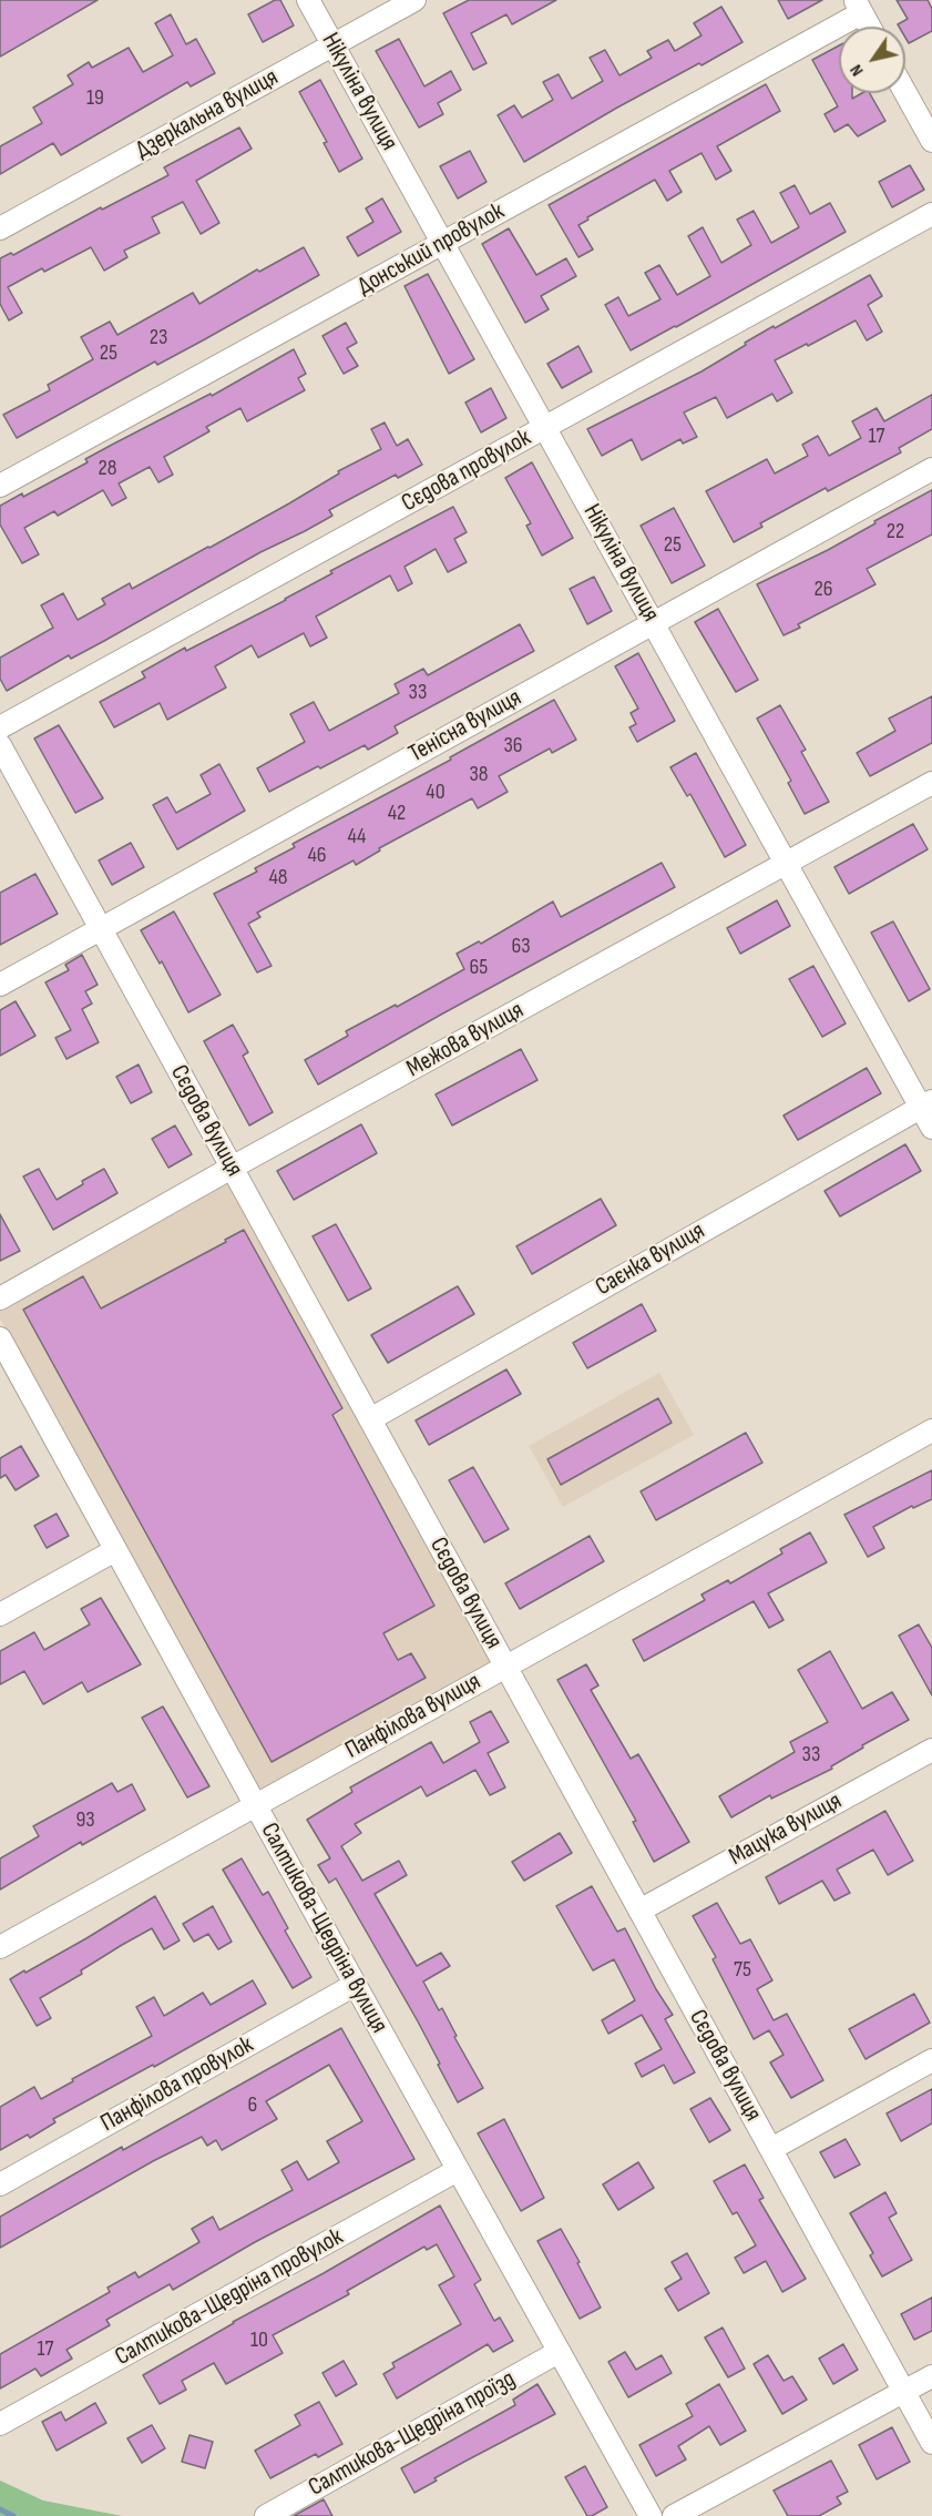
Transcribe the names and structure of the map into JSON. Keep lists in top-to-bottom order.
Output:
{
  "streets": {
    "street": [
      "Нікуліна вулиця",
      "Дзеркальна вулиця",
      "Донський провулок",
      "Сєдова провулок",
      "Тенісна вулиця",
      "Межова вулиця",
      "Сєдова вулиця",
      "Саєнка вулиця",
      "Панфілова вулиця",
      "Мацука вулиця",
      "Салтикова-Щедріна вулиця",
      "Панфілова провулок",
      "Салтикова-Щедріна провулок",
      "Салтикова-Щедріна проїзд"
    ]
  },
  "crossings": [
    ["Нікуліна вулиця", "Дзеркальна вулиця"],
    ["Нікуліна вулиця", "Донський провулок"],
    ["Нікуліна вулиця", "Сєдова провулок"],
    ["Нікуліна вулиця", "Тенісна вулиця"],
    ["Нікуліна вулиця", "Межова вулиця"],
    ["Нікуліна вулиця", "Саєнка вулиця"],
    ["Тенісна вулиця", "Сєдова вулиця"],
    ["Межова вулиця", "Сєдова вулиця"],
    ["Сєдова вулиця", "Саєнка вулиця"],
    ["Сєдова вулиця", "Панфілова вулиця"],
    ["Сєдова вулиця", "Мацука вулиця"],
    ["Панфілова вулиця", "Салтикова-Щедріна вулиця"],
    ["Салтикова-Щедріна вулиця", "Панфілова провулок"],
    ["Салтикова-Щедріна вулиця", "Салтикова-Щедріна провулок"],
    ["Салтикова-Щедріна вулиця", "Салтикова-Щедріна проїзд"]
  ],
  "house_numbers": [
    "19",
    "23",
    "25",
    "17",
    "28",
    "22",
    "25",
    "26",
    "33",
    "36",
    "38",
    "40",
    "42",
    "44",
    "46",
    "48",
    "63",
    "65",
    "33",
    "93",
    "75",
    "6",
    "10",
    "17"
  ],
  "north": "bottom left"
}
